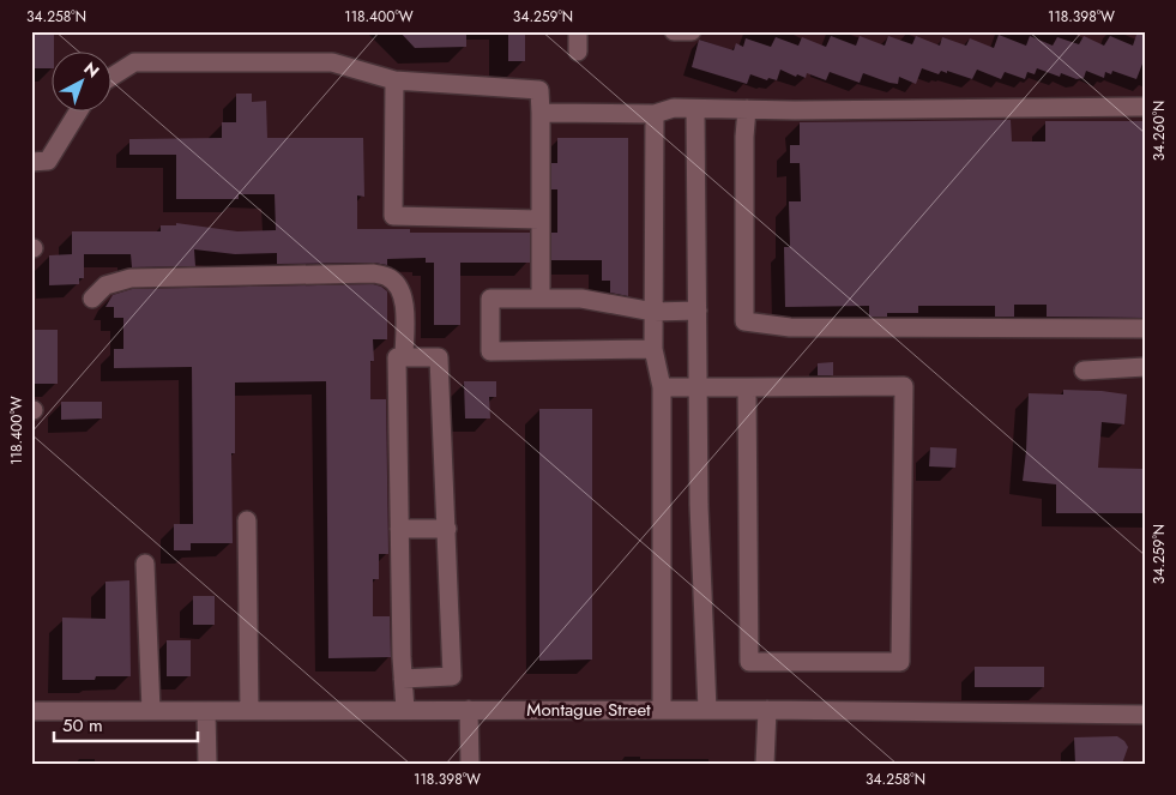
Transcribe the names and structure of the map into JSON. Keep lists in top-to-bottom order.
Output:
{
  "streets": {
    "street": ["Montague Street"]
  },
  "scale_bar": "50 m",
  "north": "top right",
  "coordinates": [
    "34.258°N",
    "118.400°W",
    "34.259°N",
    "118.398°W",
    "34.260°N"
  ]
}
